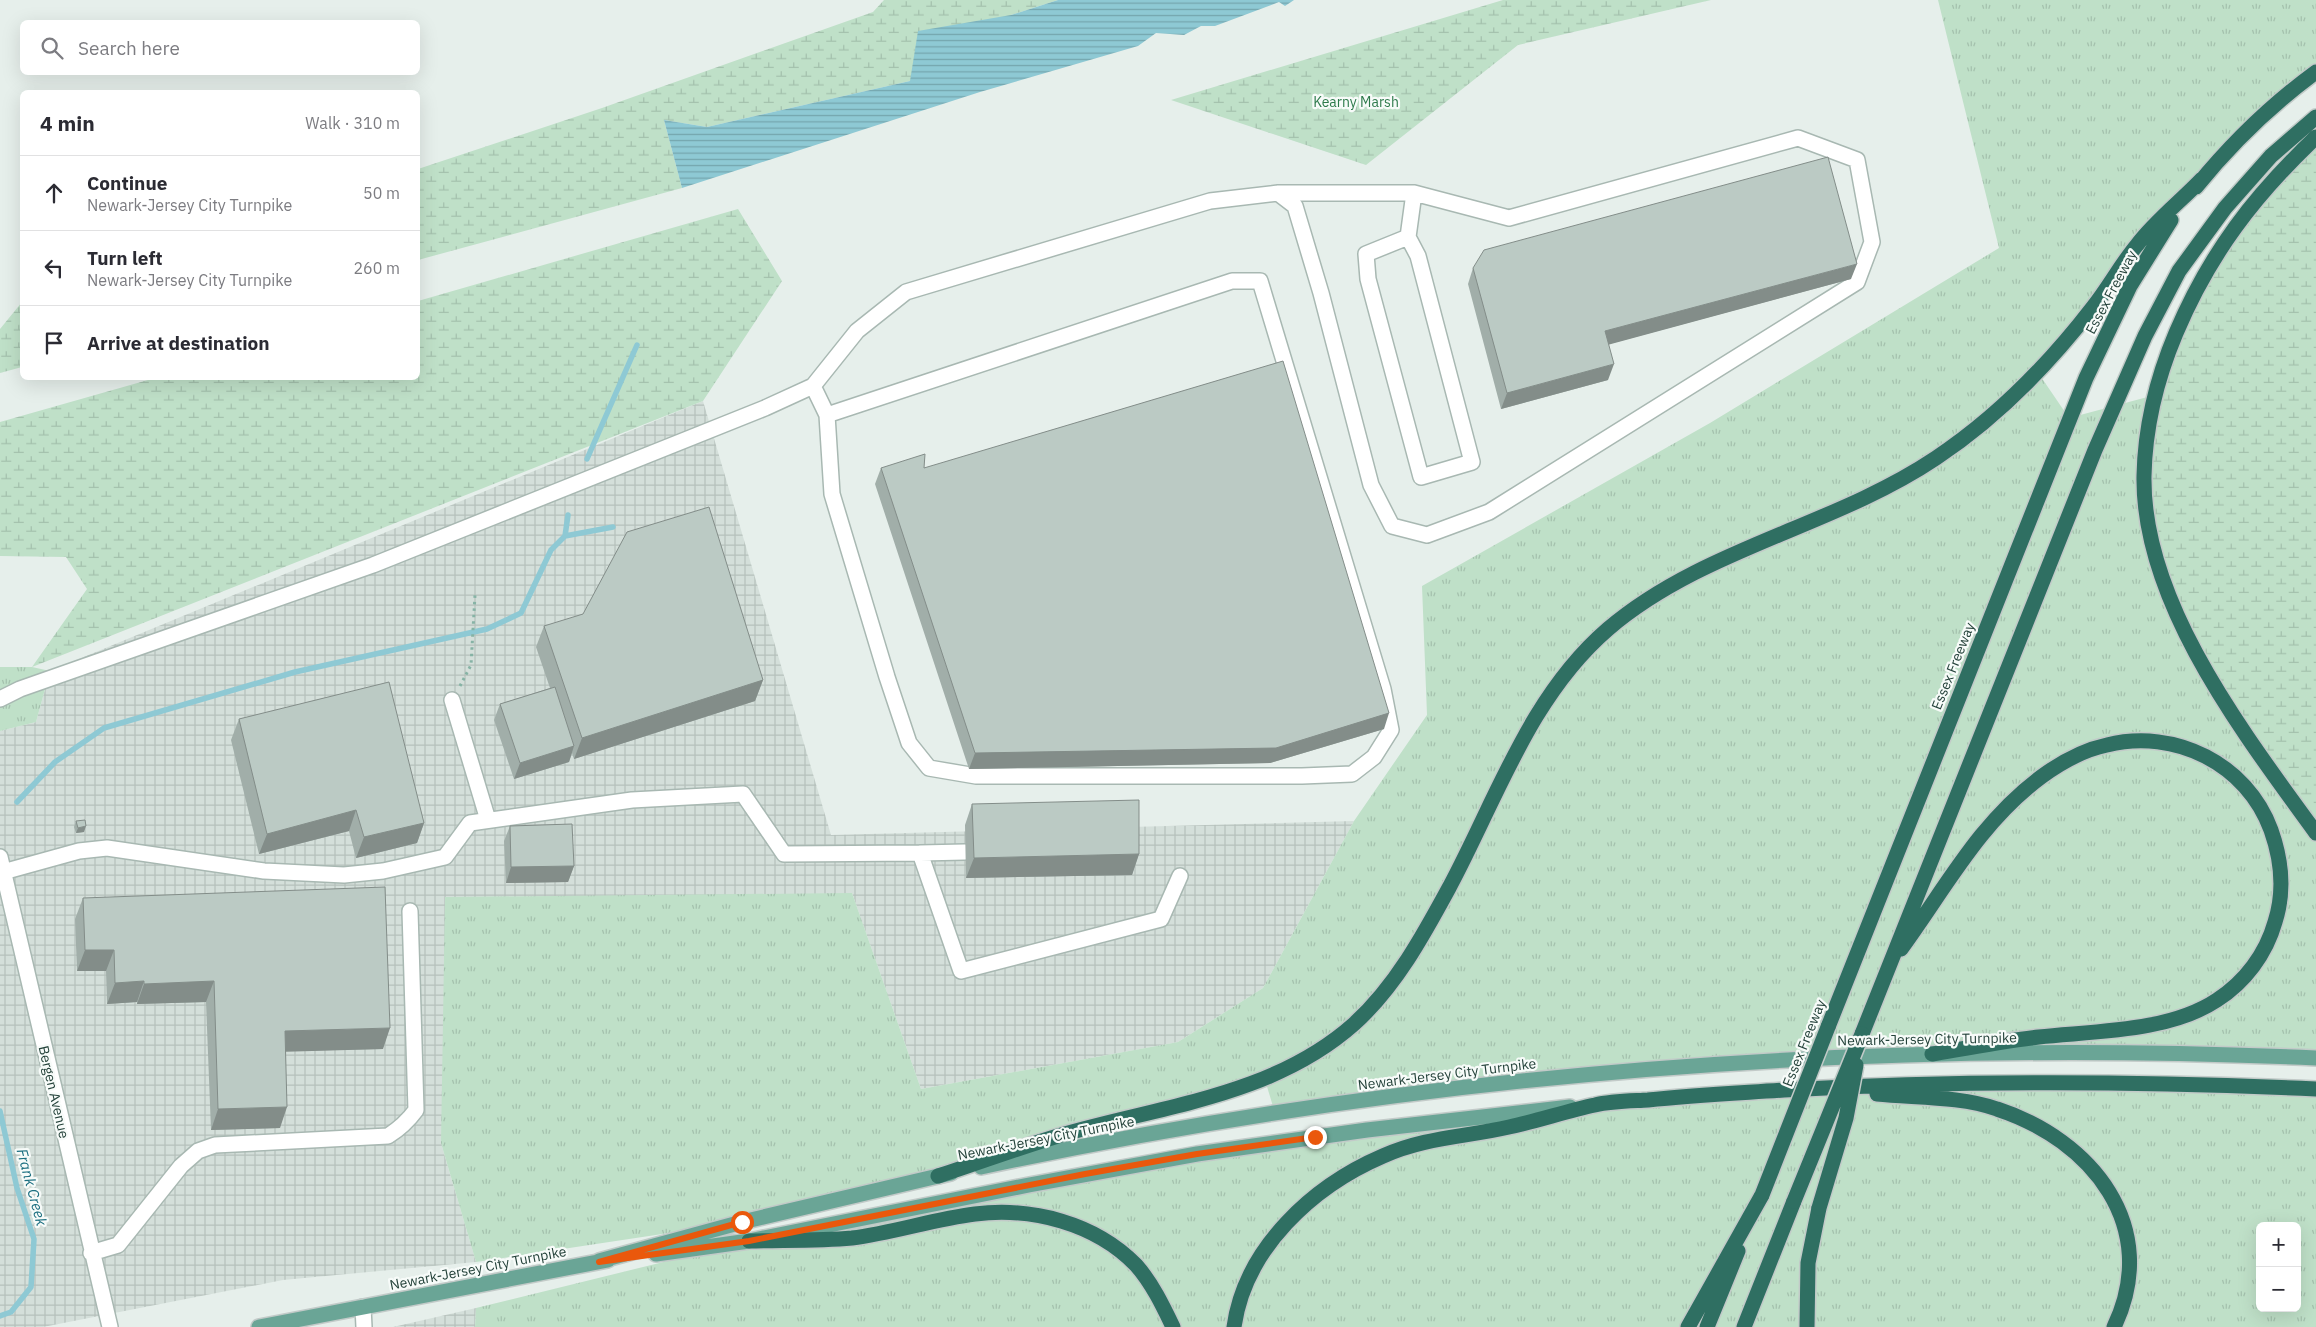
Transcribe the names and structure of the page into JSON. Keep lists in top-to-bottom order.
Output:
{
  "streets": {
    "highway": ["Essex Freeway", "Newark-Jersey City Turnpike"],
    "street": ["Bergen Avenue"]
  },
  "water": ["Frank Creek"],
  "parks": ["Kearny Marsh"],
  "page": {
    "search": "Search here",
    "heading": ["4 min", "Walk · 310 m"],
    "list": [
      ["Continue", "Newark-Jersey City Turnpike", "50 m"],
      ["Turn left", "Newark-Jersey City Turnpike", "260 m"],
      "Arrive at destination"
    ],
    "map_buttons": ["+", "−"]
  }
}
